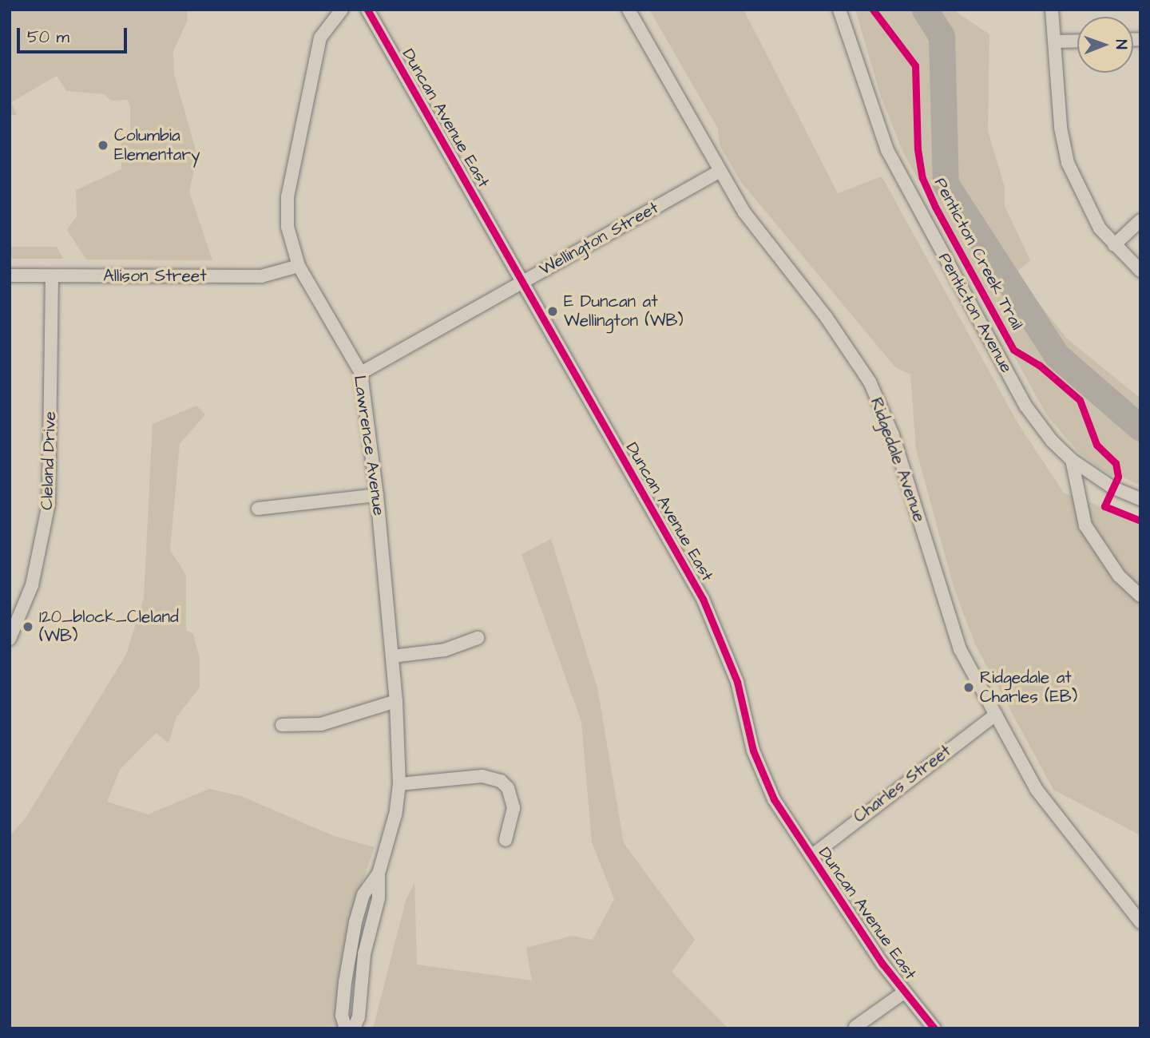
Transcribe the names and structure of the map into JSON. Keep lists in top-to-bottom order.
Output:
{
  "streets": {
    "street": [
      "Duncan Avenue East",
      "Wellington Street",
      "Allison Street",
      "Penticton Avenue",
      "Lawrence Avenue",
      "Ridgedale Avenue",
      "Cleland Drive",
      "Charles Street"
    ],
    "cycle path": ["Penticton Creek Trail"]
  },
  "crossings": [
    ["Duncan Avenue East", "Wellington Street"],
    ["Duncan Avenue East", "Charles Street"],
    ["Wellington Street", "Lawrence Avenue"],
    ["Wellington Street", "Ridgedale Avenue"],
    ["Allison Street", "Lawrence Avenue"],
    ["Allison Street", "Cleland Drive"],
    ["Ridgedale Avenue", "Charles Street"]
  ],
  "places": [
    "Columbia Elementary",
    "E Duncan at Wellington (WB)",
    "120_block_Cleland (WB)",
    "Ridgedale at Charles (EB)"
  ],
  "scale_bar": "50 m",
  "north": "right"
}
